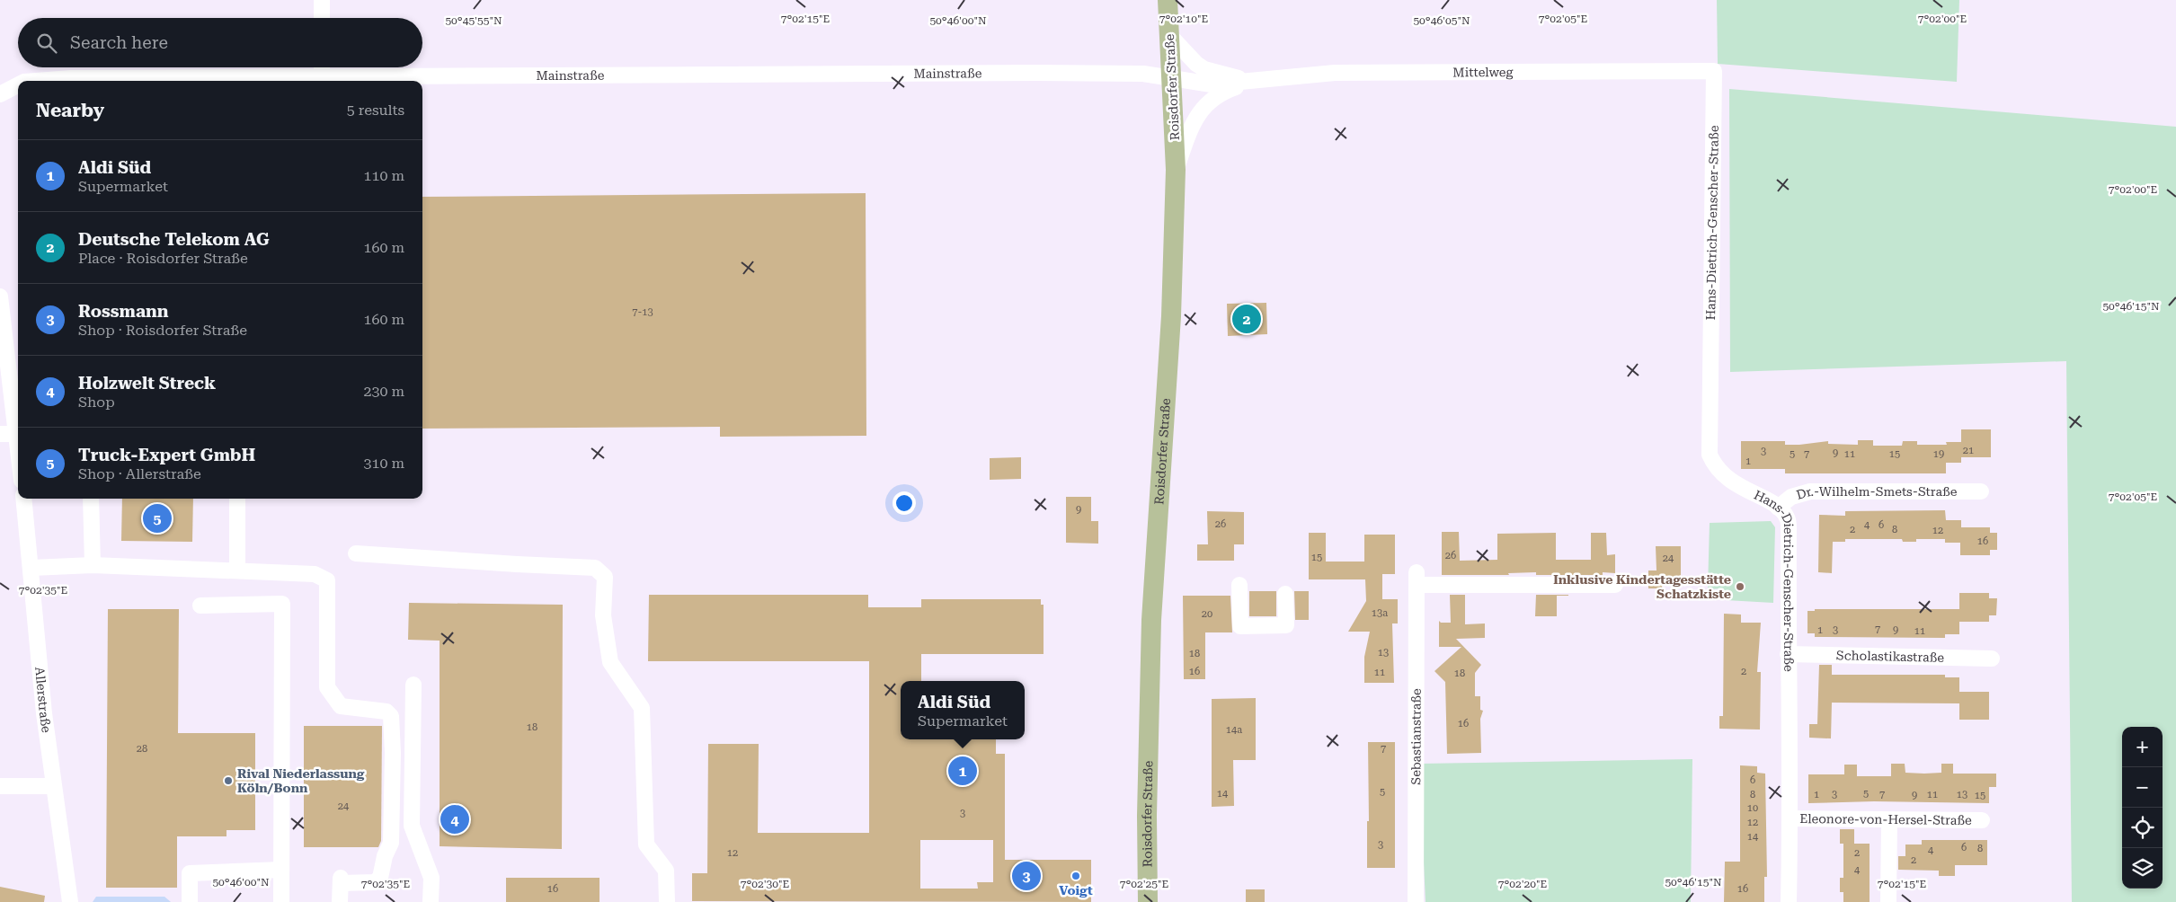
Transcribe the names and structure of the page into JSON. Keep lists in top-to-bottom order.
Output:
{
  "streets": {
    "main road": ["Roisdorfer Straße"],
    "street": [
      "Mittelweg",
      "Mainstraße",
      "Hans-Dietrich-Genscher-Straße",
      "Dr.-Wilhelm-Smets-Straße",
      "Scholastikastraße",
      "Allerstraße",
      "Sebastianstraße",
      "Eleonore-von-Hersel-Straße"
    ]
  },
  "crossings": [
    ["Mittelweg", "Mainstraße"],
    ["Mittelweg", "Roisdorfer Straße"],
    ["Mittelweg", "Hans-Dietrich-Genscher-Straße"],
    ["Hans-Dietrich-Genscher-Straße", "Dr.-Wilhelm-Smets-Straße"],
    ["Hans-Dietrich-Genscher-Straße", "Scholastikastraße"],
    ["Hans-Dietrich-Genscher-Straße", "Eleonore-von-Hersel-Straße"]
  ],
  "places": ["Inklusive Kindertagesstätte Schatzkiste", "Rival Niederlassung Köln/Bonn", "Voigt"],
  "house_numbers": [
    "7-13",
    "21",
    "3",
    "9",
    "5",
    "7",
    "11",
    "15",
    "19",
    "1",
    "9",
    "26",
    "4",
    "6",
    "2",
    "8",
    "12",
    "16",
    "26",
    "15",
    "24",
    "13a",
    "20",
    "7",
    "1",
    "3",
    "9",
    "11",
    "13",
    "18",
    "16",
    "2",
    "11",
    "18",
    "16",
    "18",
    "14a",
    "28",
    "7",
    "6",
    "5",
    "14",
    "5",
    "8",
    "1",
    "3",
    "7",
    "11",
    "13",
    "9",
    "15",
    "24",
    "10",
    "3",
    "12",
    "14",
    "3",
    "6",
    "8",
    "4",
    "12",
    "2",
    "2",
    "4",
    "16",
    "16"
  ],
  "page": {
    "search": "Search here",
    "heading": ["Nearby", "5 results"],
    "list": [
      {
        "mark": "1",
        "name": "Aldi Süd",
        "note": "Supermarket",
        "value": "110 m"
      },
      {
        "mark": "2",
        "name": "Deutsche Telekom AG",
        "note": "Place · Roisdorfer Straße",
        "value": "160 m"
      },
      {
        "mark": "3",
        "name": "Rossmann",
        "note": "Shop · Roisdorfer Straße",
        "value": "160 m"
      },
      {
        "mark": "4",
        "name": "Holzwelt Streck",
        "note": "Shop",
        "value": "230 m"
      },
      {
        "mark": "5",
        "name": "Truck-Expert GmbH",
        "note": "Shop · Allerstraße",
        "value": "310 m"
      }
    ],
    "pins": [
      "2",
      "5",
      "1",
      "4",
      "3"
    ],
    "popup": ["Aldi Süd", "Supermarket"],
    "map_buttons": ["+", "−"]
  },
  "coordinates": [
    "7°02'00\"E",
    "7°02'15\"E",
    "7°02'10\"E",
    "7°02'05\"E",
    "50°45'55\"N",
    "50°46'00\"N",
    "50°46'05\"N",
    "50°46'15\"N",
    "7°02'35\"E",
    "7°02'30\"E",
    "7°02'25\"E",
    "7°02'20\"E"
  ]
}
